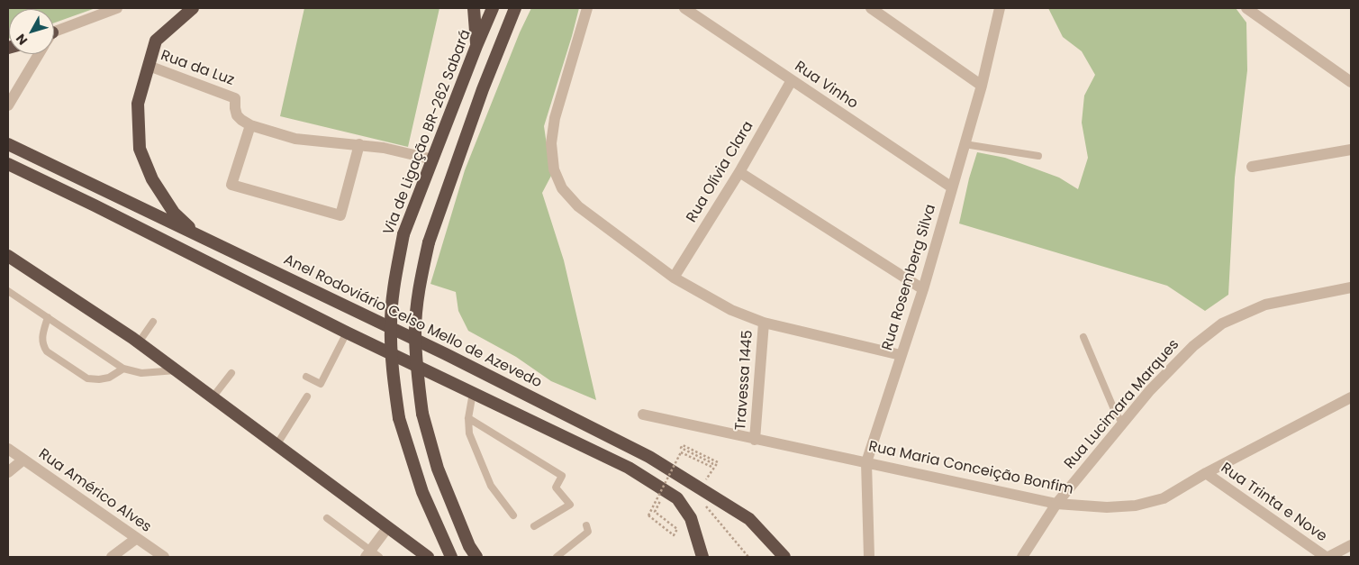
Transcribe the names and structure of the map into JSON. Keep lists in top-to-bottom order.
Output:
{
  "streets": {
    "highway": ["Via de Ligação BR-262 Sabará", "Anel Rodoviário Celso Mello de Azevedo"],
    "street": [
      "Rua da Luz",
      "Rua Vinho",
      "Rua Olívia Clara",
      "Rua Rosemberg Silva",
      "Travessa 1445",
      "Rua Lucimara Marques",
      "Rua Maria Conceição Bonfim",
      "Rua Américo Alves",
      "Rua Trinta e Nove"
    ]
  },
  "crossings": [
    ["Rua Vinho", "Rua Olívia Clara"],
    ["Rua Vinho", "Rua Rosemberg Silva"],
    ["Rua Rosemberg Silva", "Rua Maria Conceição Bonfim"],
    ["Travessa 1445", "Rua Maria Conceição Bonfim"],
    ["Rua Lucimara Marques", "Rua Maria Conceição Bonfim"],
    ["Rua Maria Conceição Bonfim", "Rua Trinta e Nove"]
  ],
  "north": "bottom left"
}
